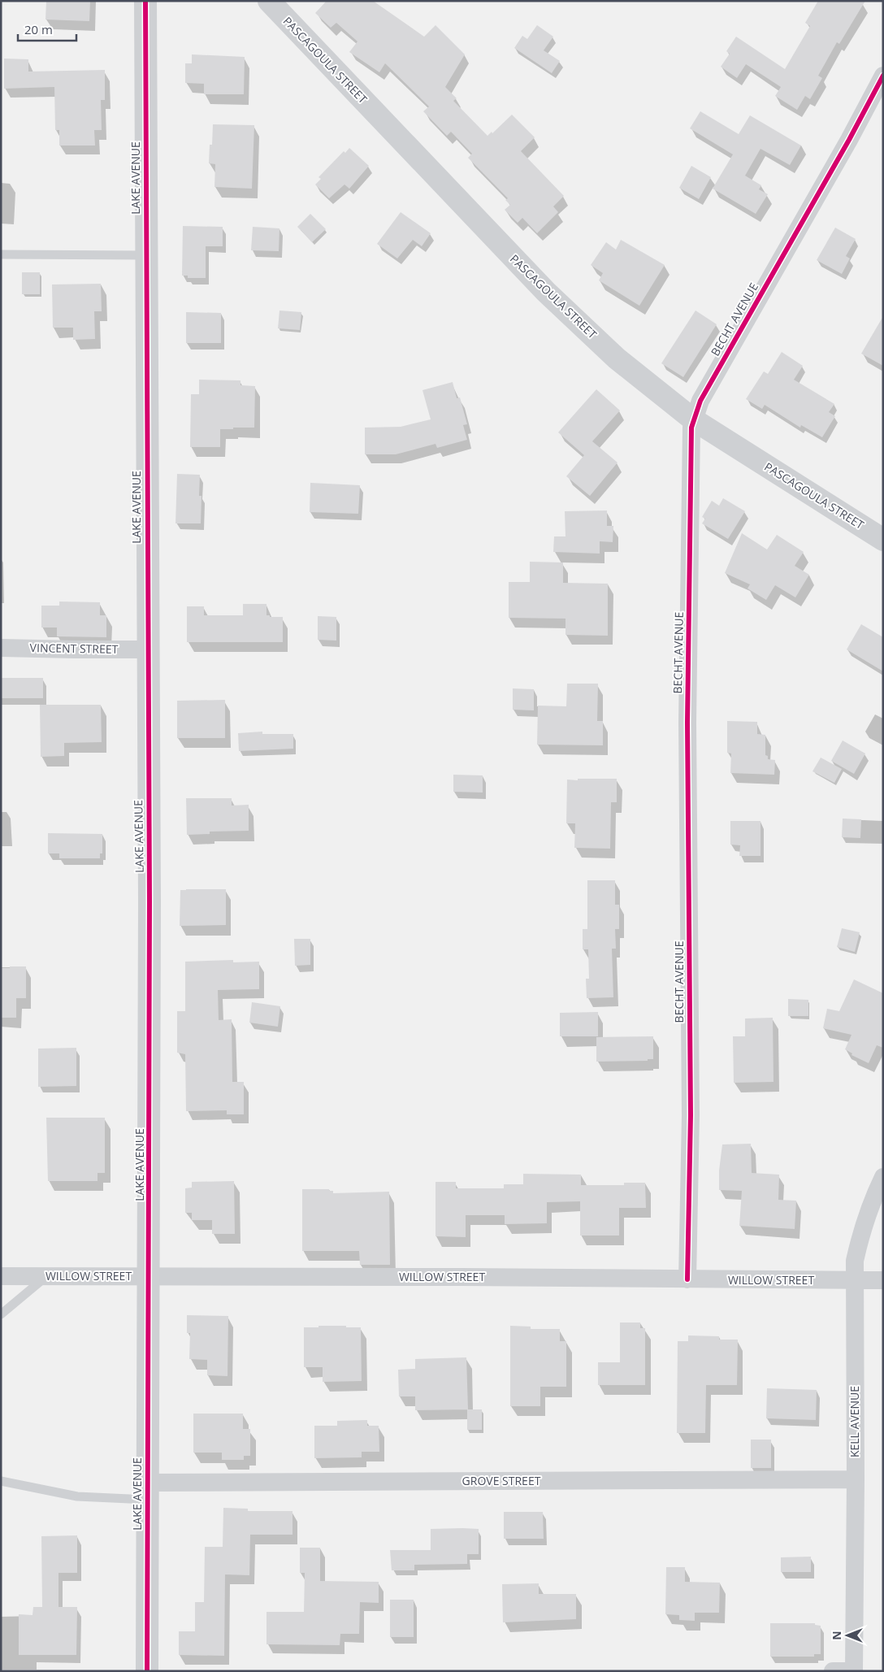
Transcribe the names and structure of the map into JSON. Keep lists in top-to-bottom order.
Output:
{
  "streets": {
    "street": [
      "PASCAGOULA STREET",
      "LAKE AVENUE",
      "BECHT AVENUE",
      "VINCENT STREET",
      "WILLOW STREET",
      "KELL AVENUE",
      "GROVE STREET"
    ]
  },
  "crossings": [
    ["PASCAGOULA STREET", "BECHT AVENUE"],
    ["LAKE AVENUE", "VINCENT STREET"],
    ["LAKE AVENUE", "WILLOW STREET"],
    ["LAKE AVENUE", "GROVE STREET"],
    ["BECHT AVENUE", "WILLOW STREET"],
    ["WILLOW STREET", "KELL AVENUE"],
    ["KELL AVENUE", "GROVE STREET"]
  ],
  "scale_bar": "20 m",
  "north": "left"
}
